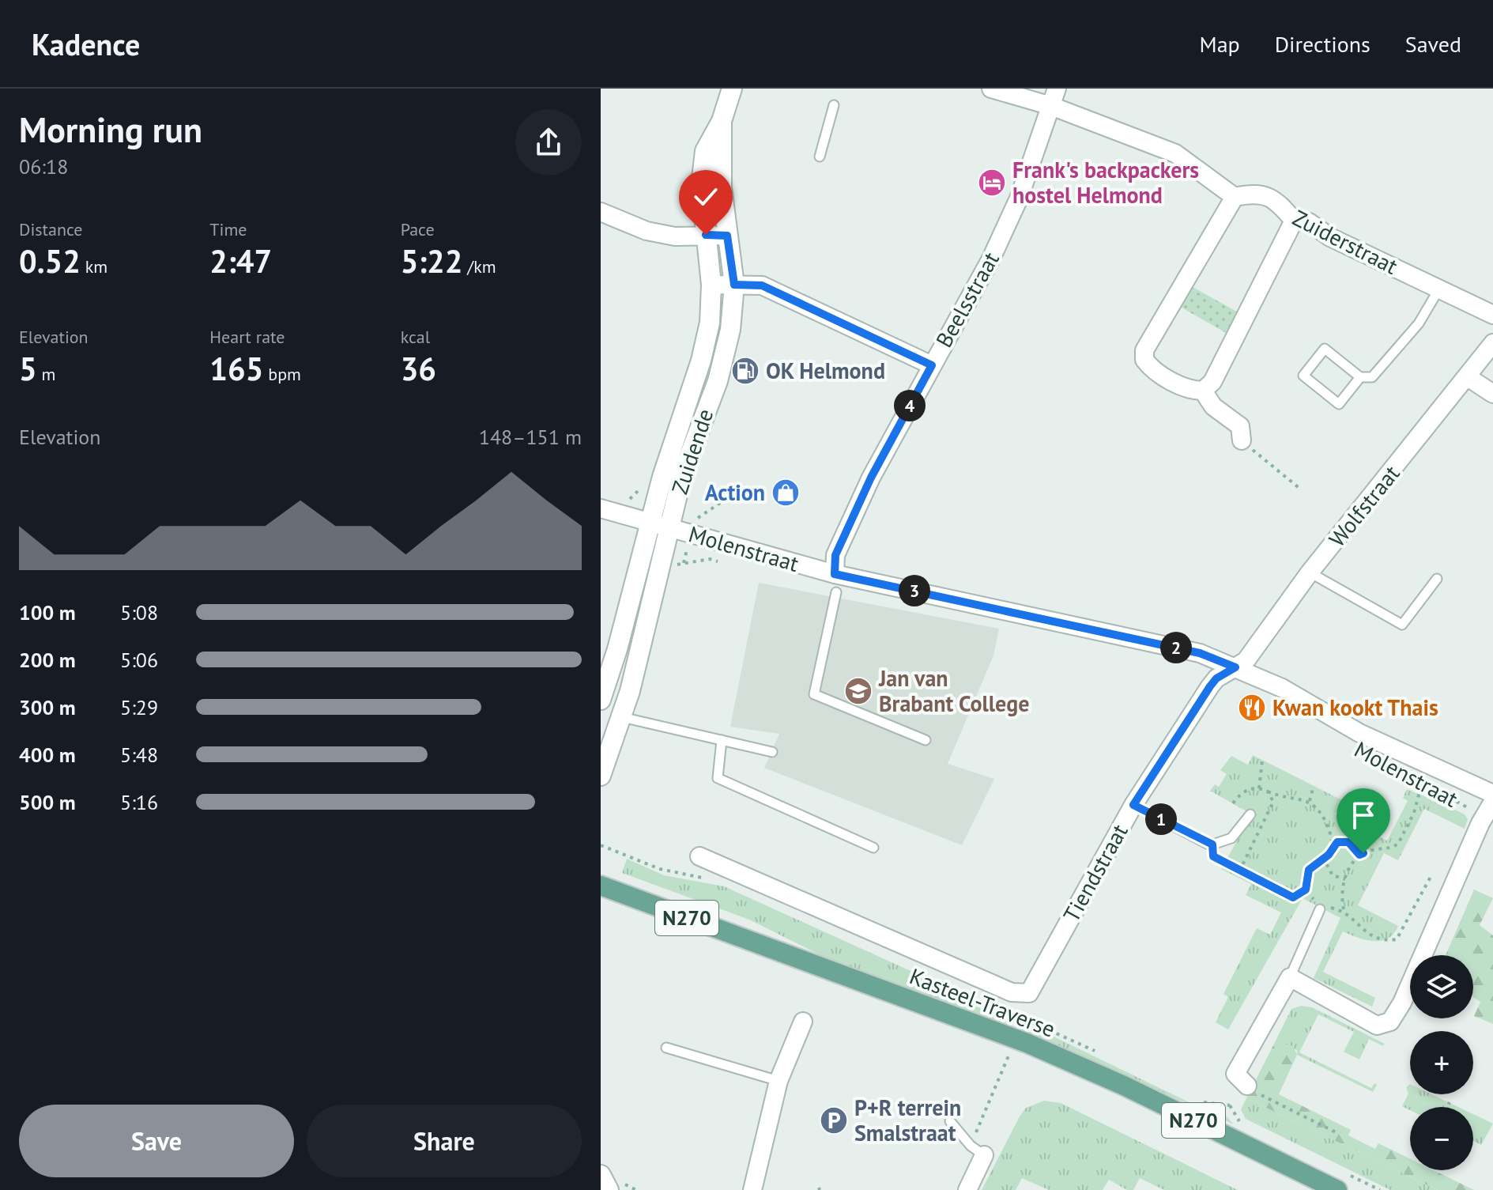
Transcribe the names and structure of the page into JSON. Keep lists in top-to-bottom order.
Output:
{
  "streets": {
    "main road": ["N270", "Kasteel-Traverse"],
    "street": [
      "Zuiderstraat",
      "Beelsstraat",
      "Zuidende",
      "Wolfstraat",
      "Molenstraat",
      "Tiendstraat"
    ]
  },
  "crossings": [
    ["Beelsstraat", "Molenstraat"],
    ["Zuidende", "Molenstraat"],
    ["Wolfstraat", "Molenstraat"],
    ["Wolfstraat", "Tiendstraat"],
    ["Molenstraat", "Tiendstraat"]
  ],
  "places": {
    "hotel": ["Frank's backpackers hostel Helmond"],
    "fuel station": ["OK Helmond"],
    "shop": ["Action"],
    "school or university": ["Jan van Brabant College"],
    "restaurant": ["Kwan kookt Thais"],
    "parking": ["P+R terrein Smalstraat"]
  },
  "page": {
    "header": "Kadence",
    "nav": ["Map", "Directions", "Saved"],
    "heading": ["Morning run", "06:18"],
    "stats": [
      ["Distance", "0.52 km"],
      ["Time", "2:47"],
      ["Pace", "5:22 /km"],
      ["Elevation", "5 m"],
      ["Heart rate", "165 bpm"],
      ["kcal", "36"]
    ],
    "pins": [
      "4",
      "3",
      "2",
      "1"
    ],
    "chart": ["Elevation", "148–151 m"],
    "list": [
      {
        "name": "100 m",
        "note": "5:08"
      },
      {
        "name": "200 m",
        "note": "5:06"
      },
      {
        "name": "300 m",
        "note": "5:29"
      },
      {
        "name": "400 m",
        "note": "5:48"
      },
      {
        "name": "500 m",
        "note": "5:16"
      }
    ],
    "map_buttons": ["+", "−"],
    "buttons": ["Save", "Share"]
  }
}
